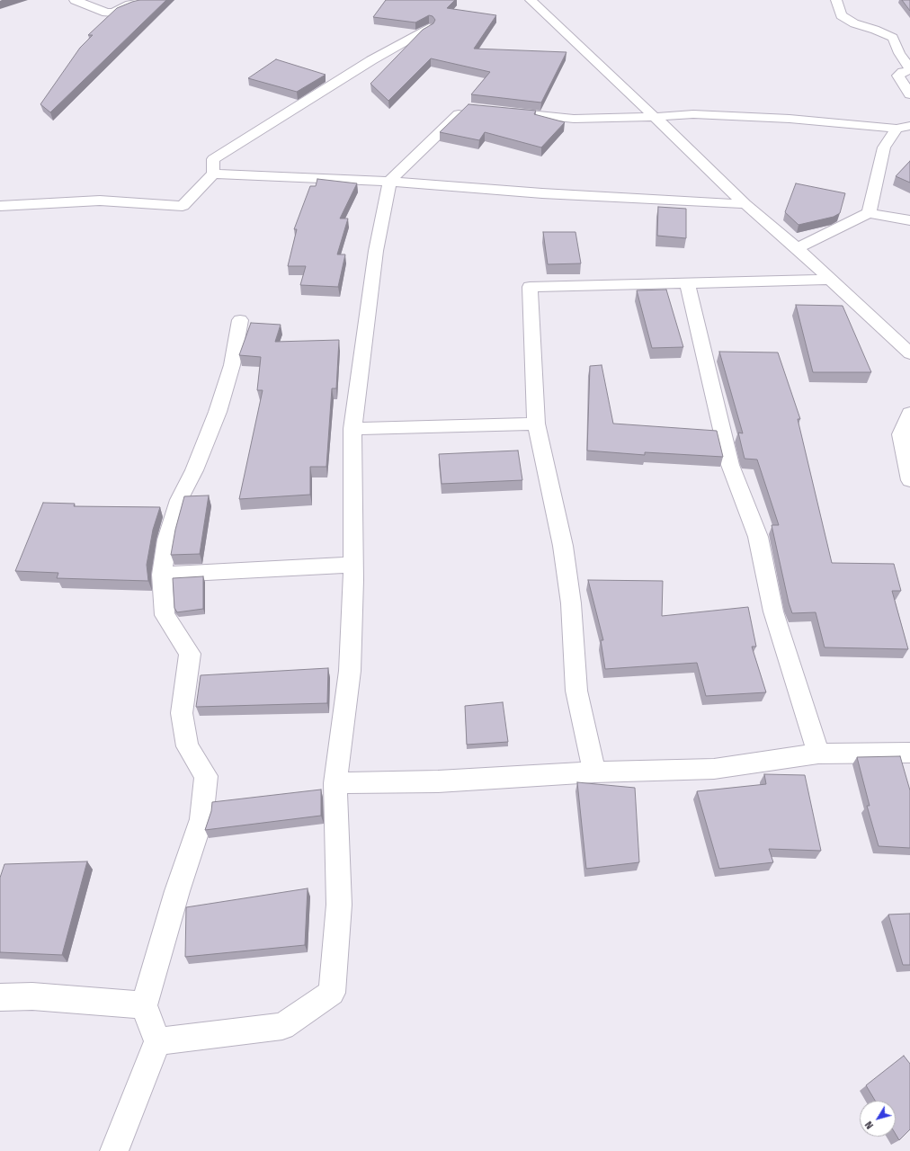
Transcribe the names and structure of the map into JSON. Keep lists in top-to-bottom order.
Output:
{
  "north": "bottom left"
}
